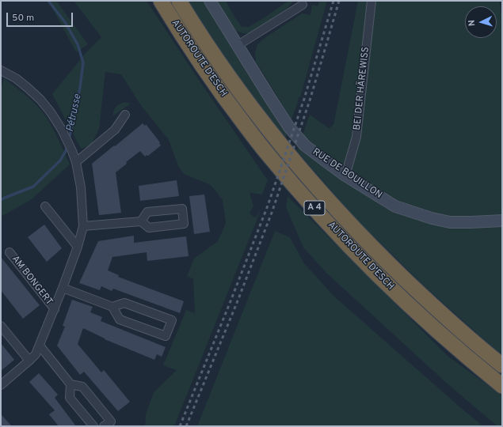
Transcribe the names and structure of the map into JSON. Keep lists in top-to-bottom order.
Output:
{
  "streets": {
    "highway": ["AUTOROUTE D'ESCH", "A 4"],
    "street": ["BEI DER HÄREWISS", "RUE DE BOUILLON", "AM BONGERT"]
  },
  "crossings": [
    ["BEI DER HÄREWISS", "RUE DE BOUILLON"]
  ],
  "water": ["Pétrusse"],
  "scale_bar": "50 m",
  "north": "left"
}
